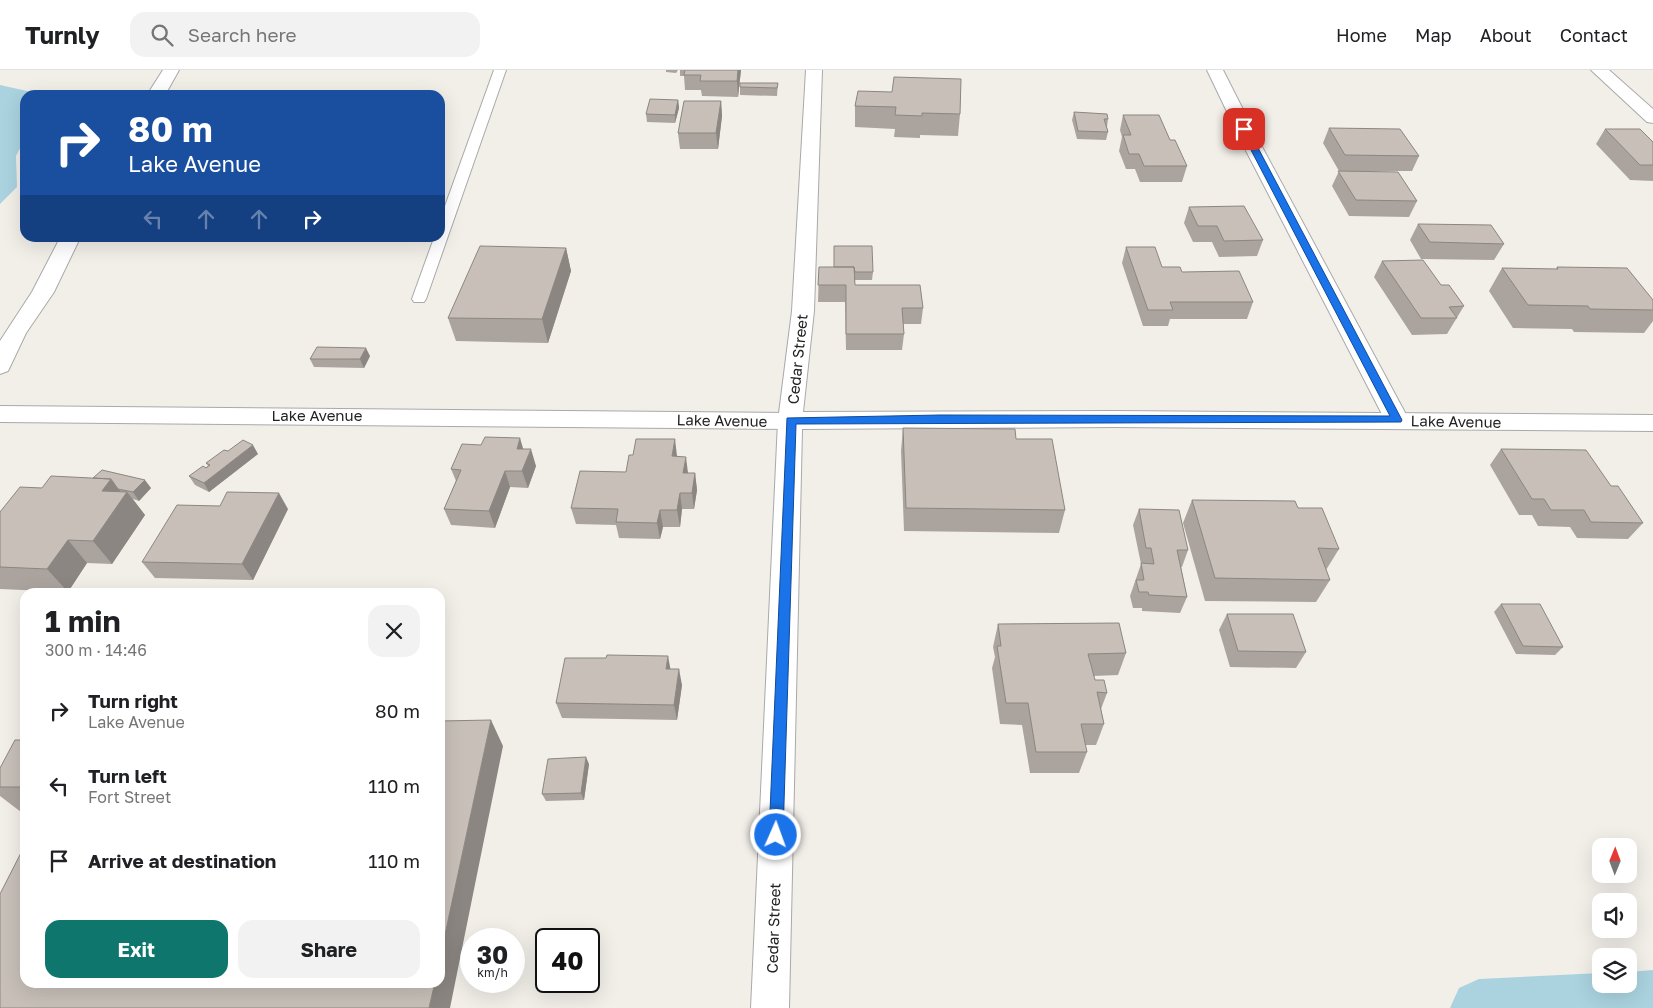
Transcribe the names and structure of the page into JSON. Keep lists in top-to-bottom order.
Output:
{
  "streets": {
    "street": ["Cedar Street", "Lake Avenue"]
  },
  "crossings": [
    ["Cedar Street", "Lake Avenue"]
  ],
  "north": "top",
  "page": {
    "header": "Turnly",
    "search": "Search here",
    "nav": [
      "Home",
      "Map",
      "About",
      "Contact"
    ],
    "turn": ["80 m", "Lake Avenue"],
    "heading": ["1 min", "300 m · 14:46"],
    "list": [
      {
        "name": "Turn right",
        "note": "Lake Avenue",
        "value": "80 m"
      },
      {
        "name": "Turn left",
        "note": "Fort Street",
        "value": "110 m"
      },
      {
        "name": "Arrive at destination",
        "value": "110 m"
      }
    ],
    "buttons": ["Exit", "Share"],
    "speed": "30 km/h",
    "limit": "40"
  }
}
